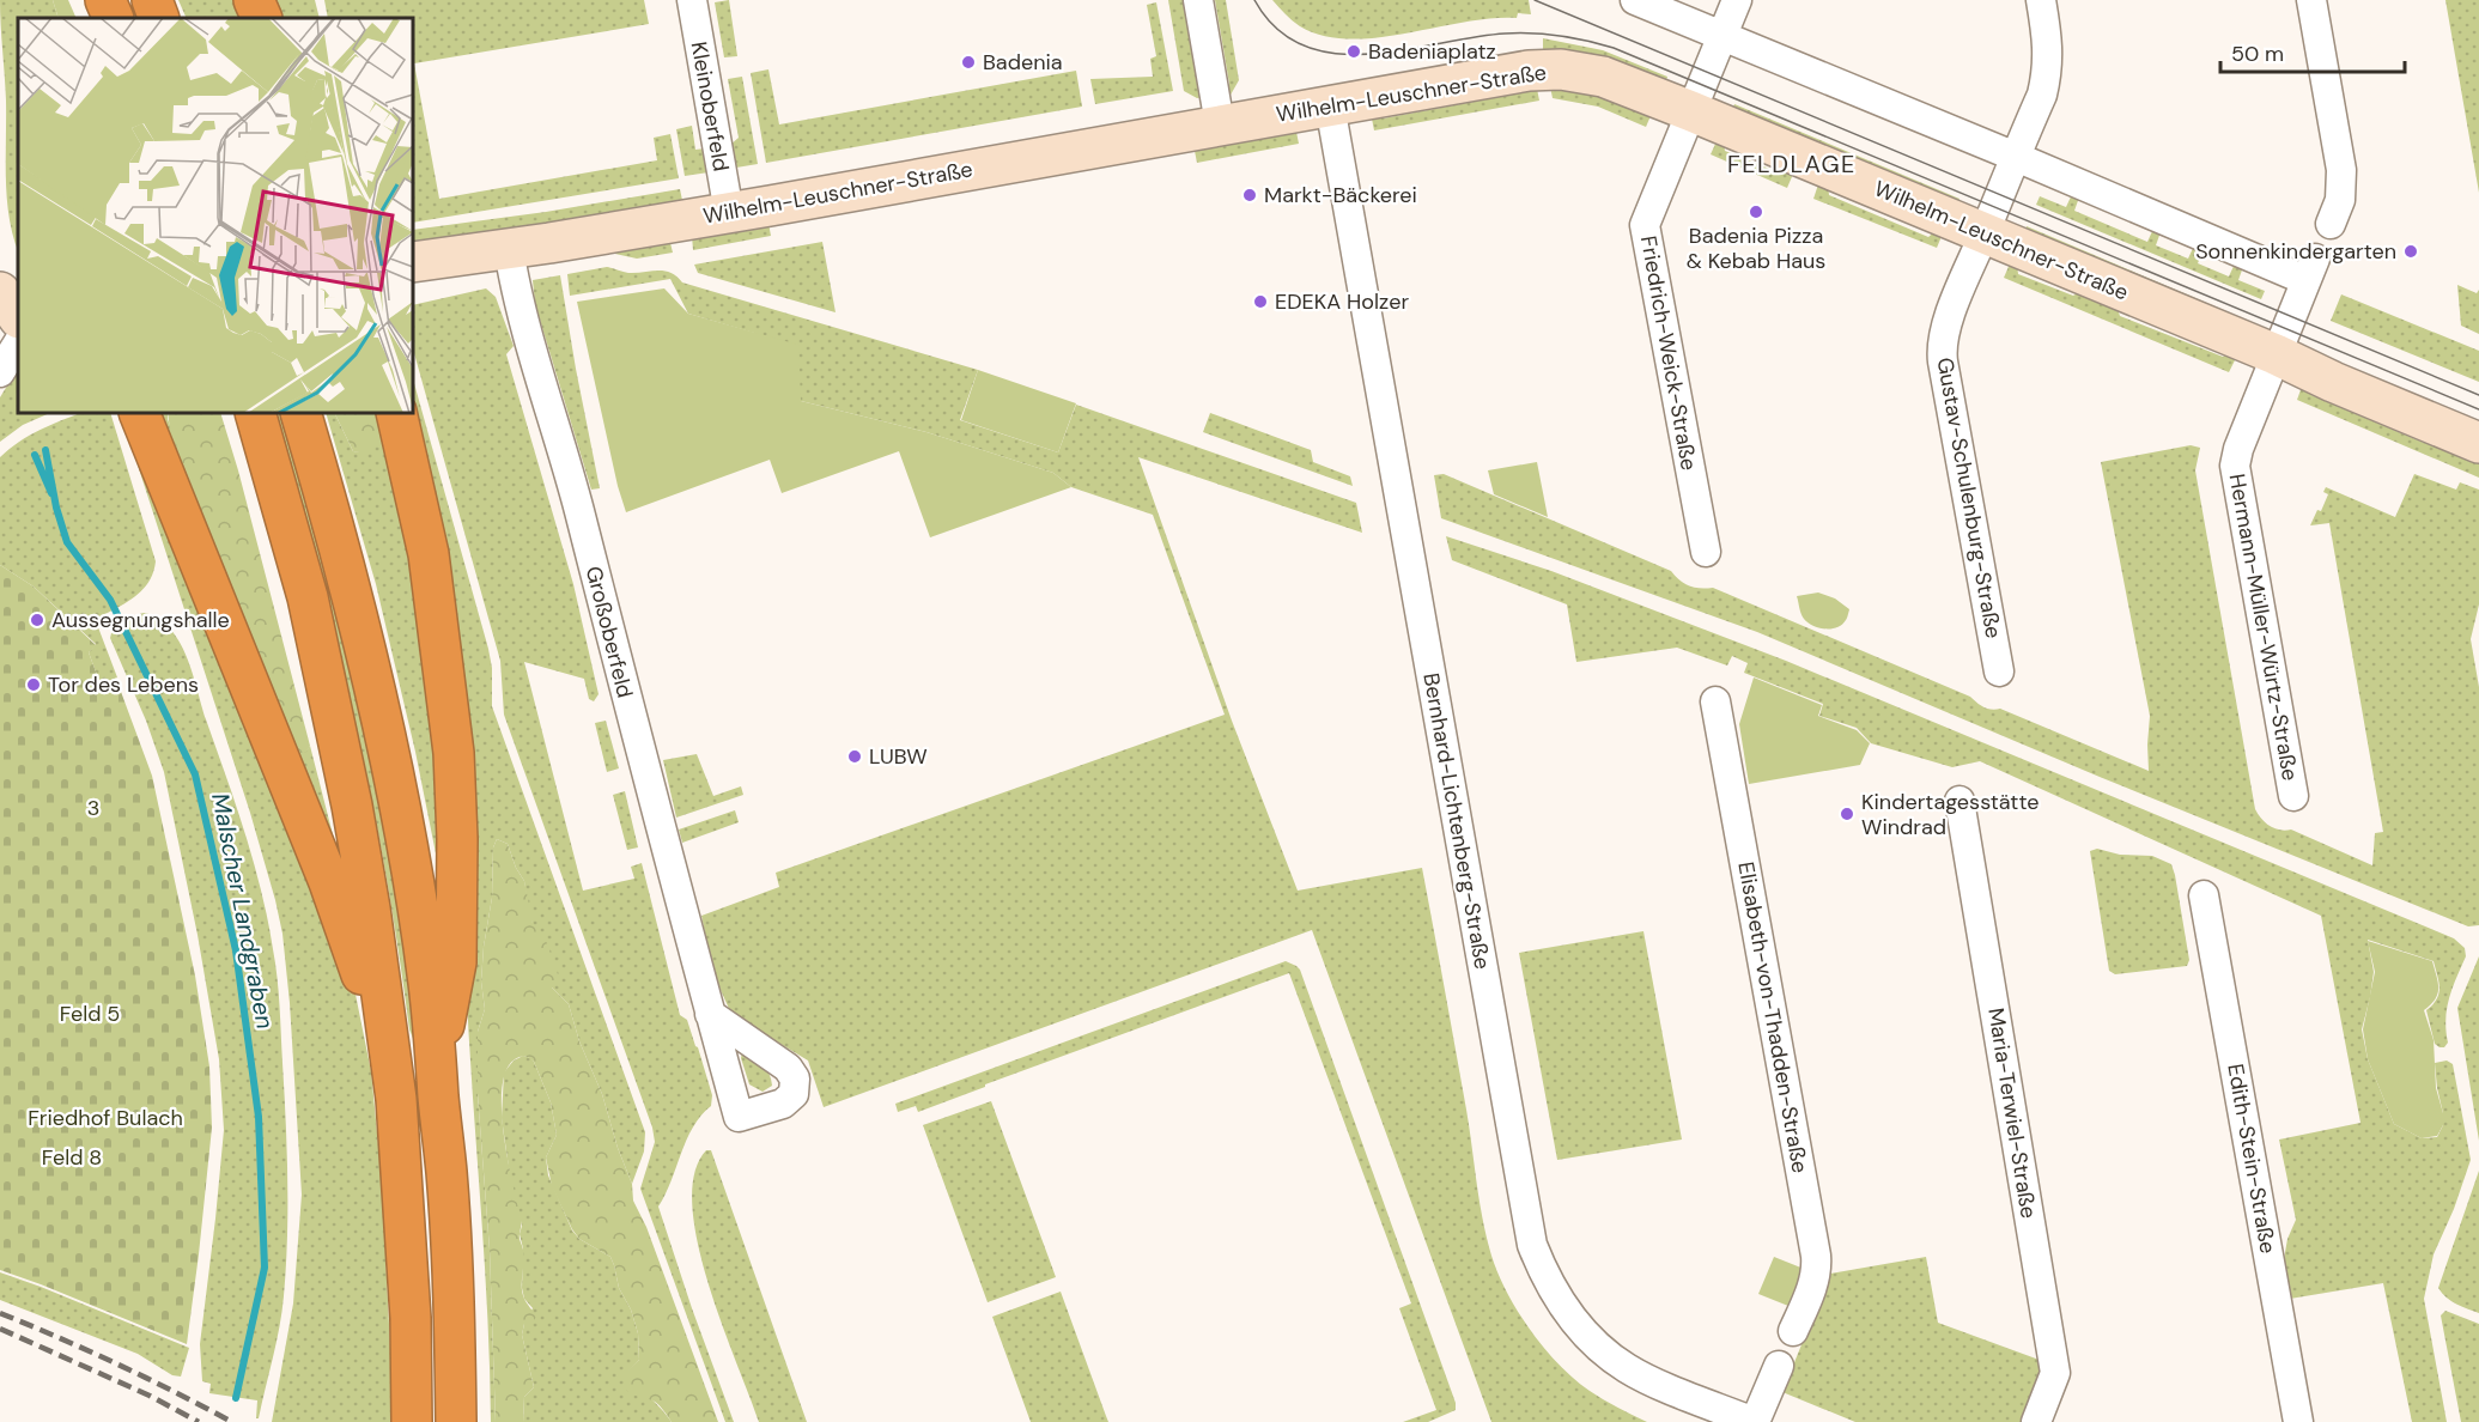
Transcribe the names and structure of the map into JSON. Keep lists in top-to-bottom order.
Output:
{
  "streets": {
    "street": [
      "Wilhelm-Leuschner-Straße",
      "Kleinoberfeld",
      "Friedrich-Weick-Straße",
      "Gustav-Schulenburg-Straße",
      "Hermann-Müller-Würtz-Straße",
      "Großoberfeld",
      "Bernhard-Lichtenberg-Straße",
      "Elisabeth-von-Thadden-Straße",
      "Maria-Terwiel-Straße",
      "Edith-Stein-Straße"
    ]
  },
  "crossings": [
    ["Wilhelm-Leuschner-Straße", "Kleinoberfeld"],
    ["Wilhelm-Leuschner-Straße", "Friedrich-Weick-Straße"],
    ["Wilhelm-Leuschner-Straße", "Gustav-Schulenburg-Straße"],
    ["Wilhelm-Leuschner-Straße", "Hermann-Müller-Würtz-Straße"],
    ["Wilhelm-Leuschner-Straße", "Großoberfeld"],
    ["Wilhelm-Leuschner-Straße", "Bernhard-Lichtenberg-Straße"],
    ["Gustav-Schulenburg-Straße", "Hermann-Müller-Würtz-Straße"]
  ],
  "districts": ["FELDLAGE"],
  "water": ["Malscher Landgraben"],
  "parks": [
    "3",
    "Feld 5",
    "Friedhof Bulach",
    "Feld 8"
  ],
  "places": [
    "Badeniaplatz",
    "Badenia",
    "Markt-Bäckerei",
    "Badenia Pizza & Kebab Haus",
    "Sonnenkindergarten",
    "EDEKA Holzer",
    "Aussegnungshalle",
    "Tor des Lebens",
    "LUBW",
    "Kindertagesstätte Windrad"
  ],
  "scale_bar": "50 m"
}
